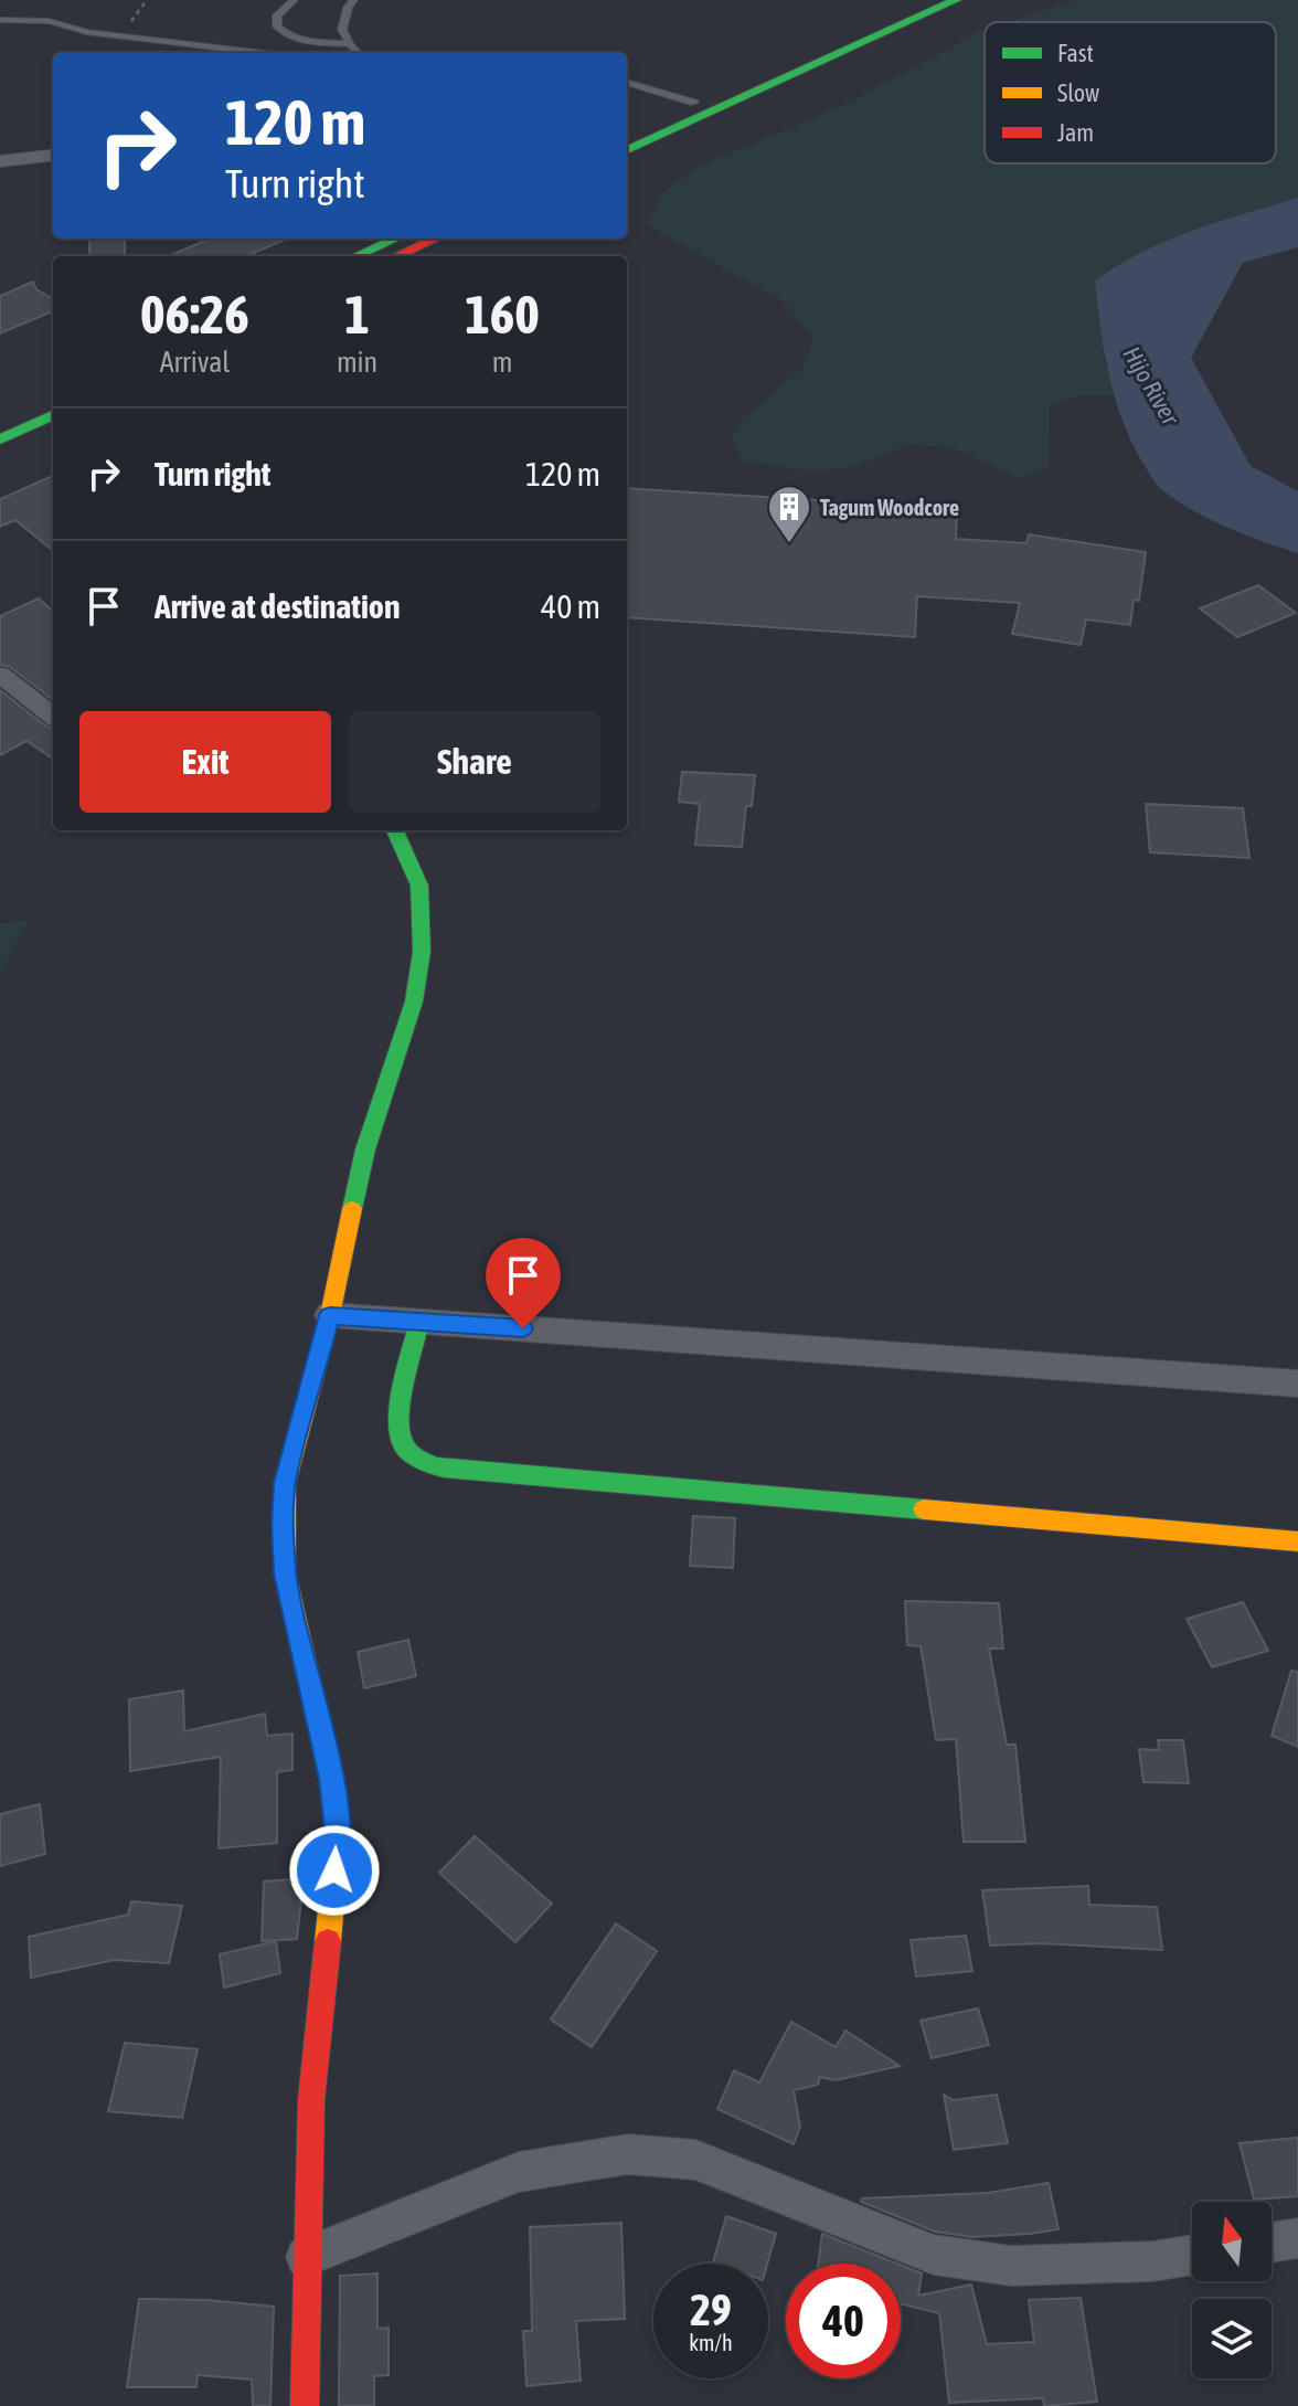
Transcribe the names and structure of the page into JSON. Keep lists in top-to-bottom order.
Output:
{
  "water": ["Hijo River"],
  "places": {
    "building": ["Tagum Woodcore"]
  },
  "legend": ["Fast", "Slow", "Jam"],
  "north": "top",
  "page": {
    "turn": ["120 m", "Turn right"],
    "eta": [
      "06:26",
      "Arrival",
      "1",
      "min",
      "160",
      "m"
    ],
    "list": [
      {
        "name": "Turn right",
        "value": "120 m"
      },
      {
        "name": "Arrive at destination",
        "value": "40 m"
      }
    ],
    "buttons": ["Exit", "Share"],
    "speed": "29 km/h",
    "limit": "40"
  }
}
